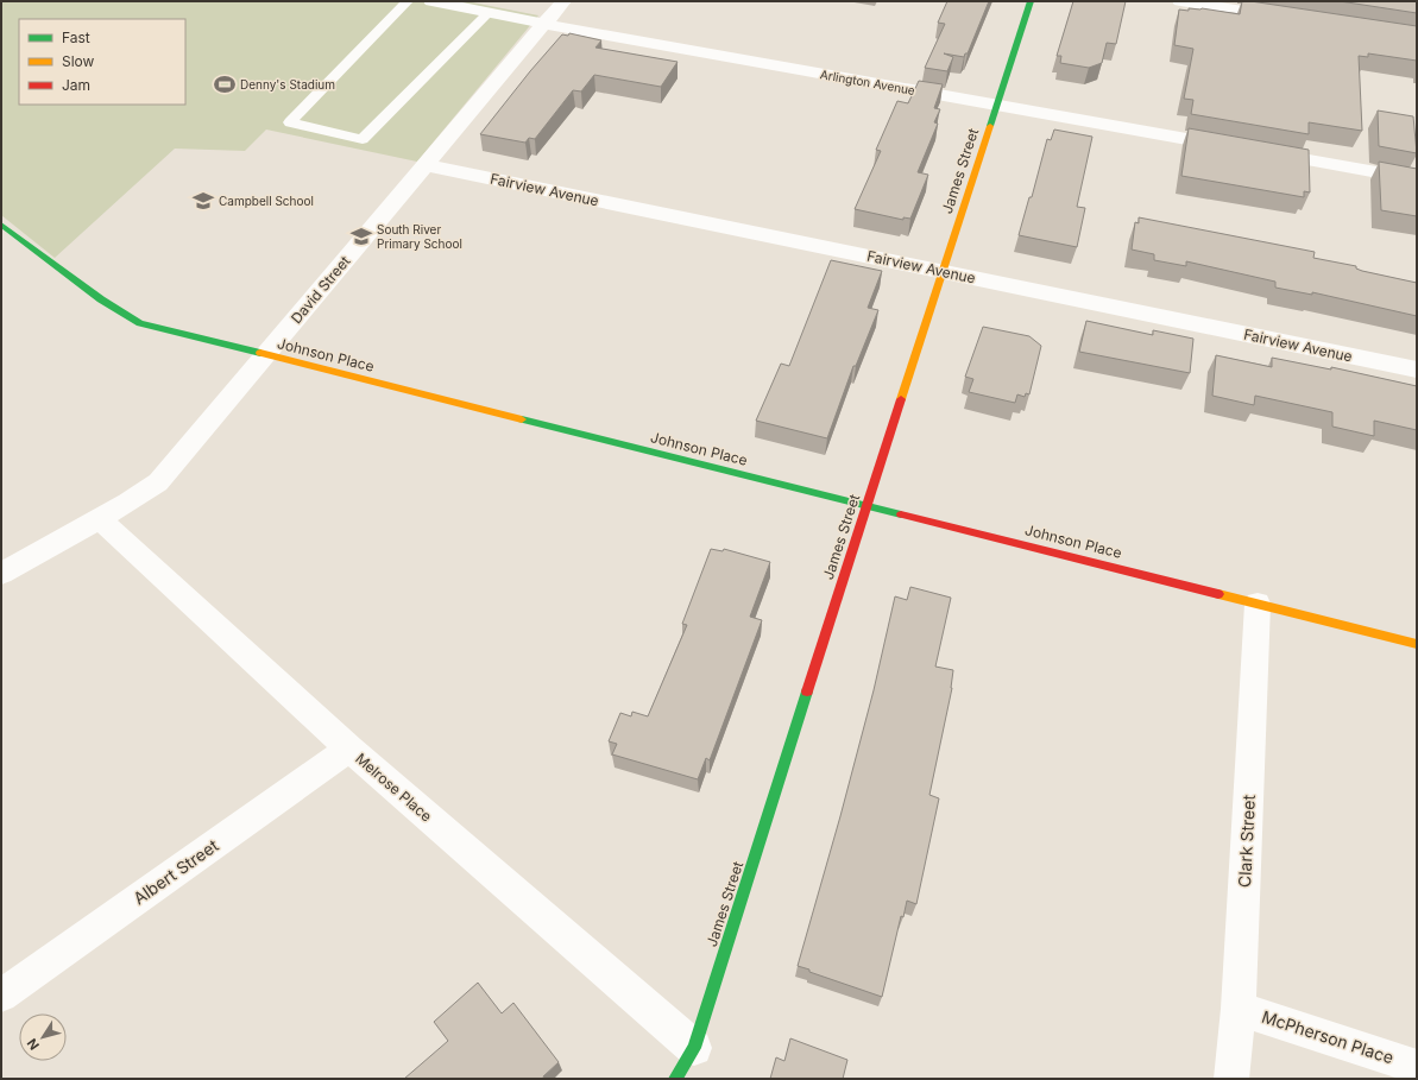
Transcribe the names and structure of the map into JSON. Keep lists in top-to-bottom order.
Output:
{
  "streets": {
    "street": [
      "Arlington Avenue",
      "James Street",
      "Fairview Avenue",
      "David Street",
      "Johnson Place",
      "Melrose Place",
      "Clark Street",
      "Albert Street",
      "McPherson Place"
    ]
  },
  "crossings": [
    ["Arlington Avenue", "James Street"],
    ["Arlington Avenue", "David Street"],
    ["James Street", "Fairview Avenue"],
    ["James Street", "Johnson Place"],
    ["James Street", "Melrose Place"],
    ["Fairview Avenue", "David Street"],
    ["David Street", "Johnson Place"],
    ["David Street", "Melrose Place"],
    ["Johnson Place", "Clark Street"],
    ["Melrose Place", "Albert Street"],
    ["Clark Street", "McPherson Place"]
  ],
  "places": {
    "sports": ["Denny's Stadium"],
    "school or university": ["Campbell School", "South River Primary School"]
  },
  "legend": ["Fast", "Slow", "Jam"],
  "north": "bottom left"
}
